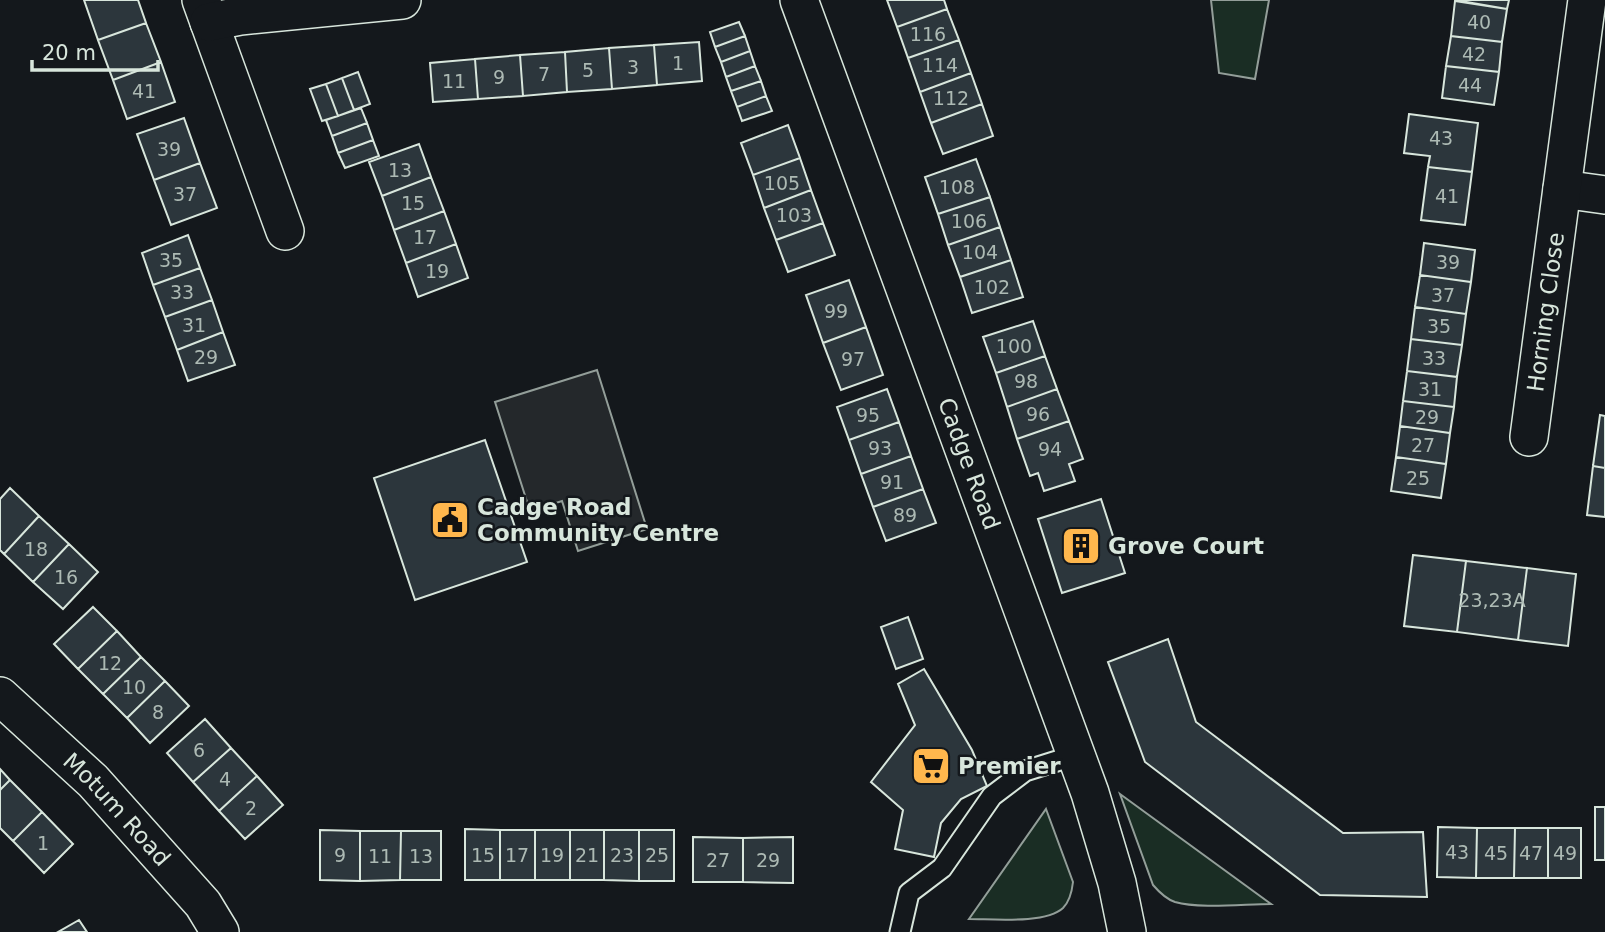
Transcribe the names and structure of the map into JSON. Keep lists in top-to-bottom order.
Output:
{
  "streets": {
    "street": ["Horning Close", "Cadge Road", "Motum Road"]
  },
  "places": {
    "public building": ["Cadge Road Community Centre"],
    "building": ["Grove Court"],
    "supermarket": ["Premier"]
  },
  "house_numbers": [
    "40",
    "116",
    "42",
    "1",
    "114",
    "3",
    "5",
    "7",
    "9",
    "11",
    "44",
    "41",
    "112",
    "43",
    "39",
    "13",
    "105",
    "108",
    "37",
    "41",
    "15",
    "103",
    "106",
    "17",
    "104",
    "35",
    "39",
    "19",
    "102",
    "33",
    "37",
    "99",
    "31",
    "35",
    "100",
    "29",
    "33",
    "97",
    "98",
    "31",
    "96",
    "95",
    "29",
    "27",
    "93",
    "94",
    "25",
    "91",
    "89",
    "18",
    "16",
    "23,23A",
    "12",
    "10",
    "8",
    "6",
    "4",
    "2",
    "1",
    "43",
    "45",
    "47",
    "49",
    "9",
    "15",
    "17",
    "19",
    "21",
    "23",
    "25",
    "11",
    "13",
    "27",
    "29"
  ],
  "scale_bar": "20 m"
}
